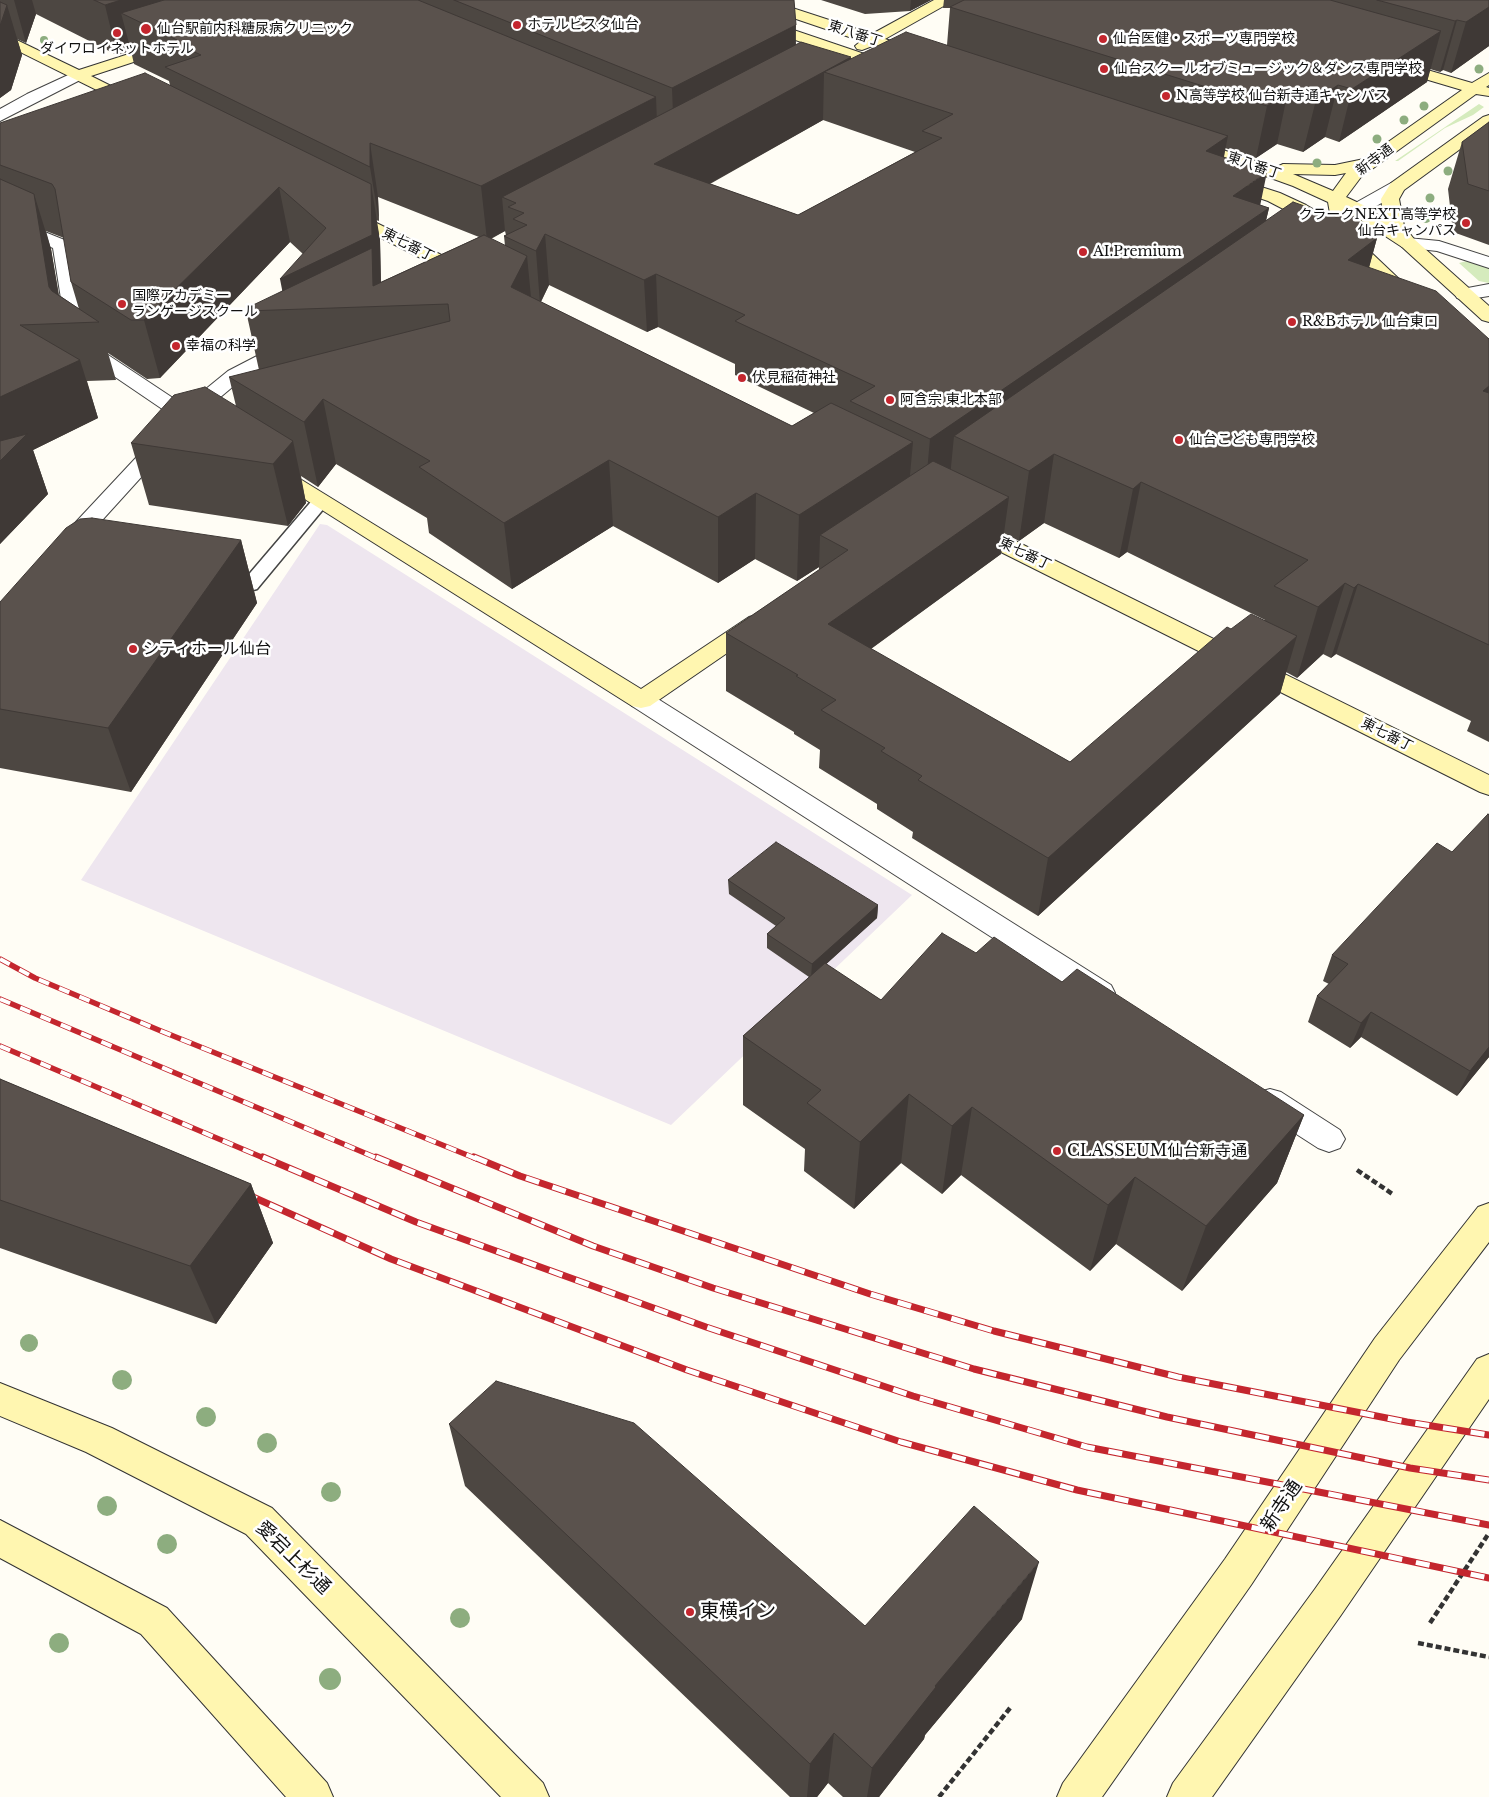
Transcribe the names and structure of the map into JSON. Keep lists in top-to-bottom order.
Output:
{
  "streets": {
    "street": [
      "東八番丁",
      "新寺通",
      "東七番丁",
      "愛宕上杉通"
    ]
  },
  "crossings": [
    ["東八番丁", "新寺通"]
  ],
  "places": [
    "ホテルビスタ仙台",
    "仙台駅前内科糖尿病クリニック",
    "ダイワロイネットホテル",
    "仙台医健・スポーツ専門学校",
    "仙台スクールオブミュージック＆ダンス専門学校",
    "N高等学校 仙台新寺通キャンパス",
    "クラークNEXT高等学校 仙台キャンパス",
    "AI.Premium",
    "国際アカデミー ランゲージスクール",
    "R&Bホテル 仙台東口",
    "幸福の科学",
    "伏見稲荷神社",
    "阿含宗 東北本部",
    "仙台こども専門学校",
    "シティホール仙台",
    "CLASSEUM仙台新寺通",
    "東横イン"
  ]
}
